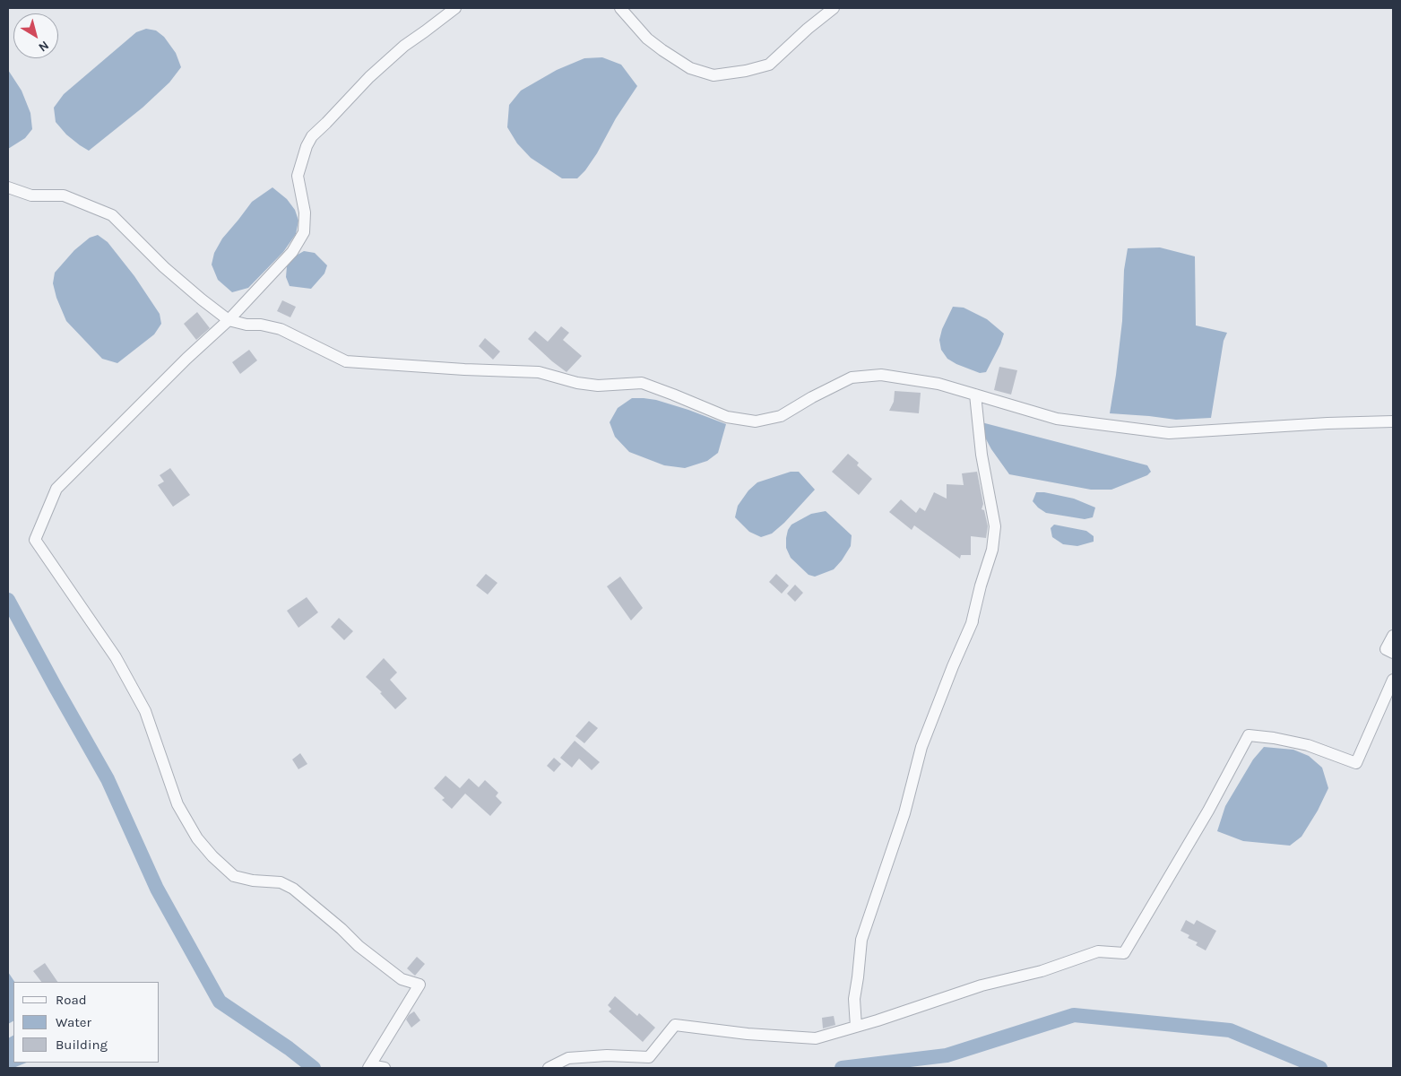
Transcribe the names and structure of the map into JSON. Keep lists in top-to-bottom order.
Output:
{
  "legend": ["Road", "Water", "Building"],
  "north": "bottom right"
}
